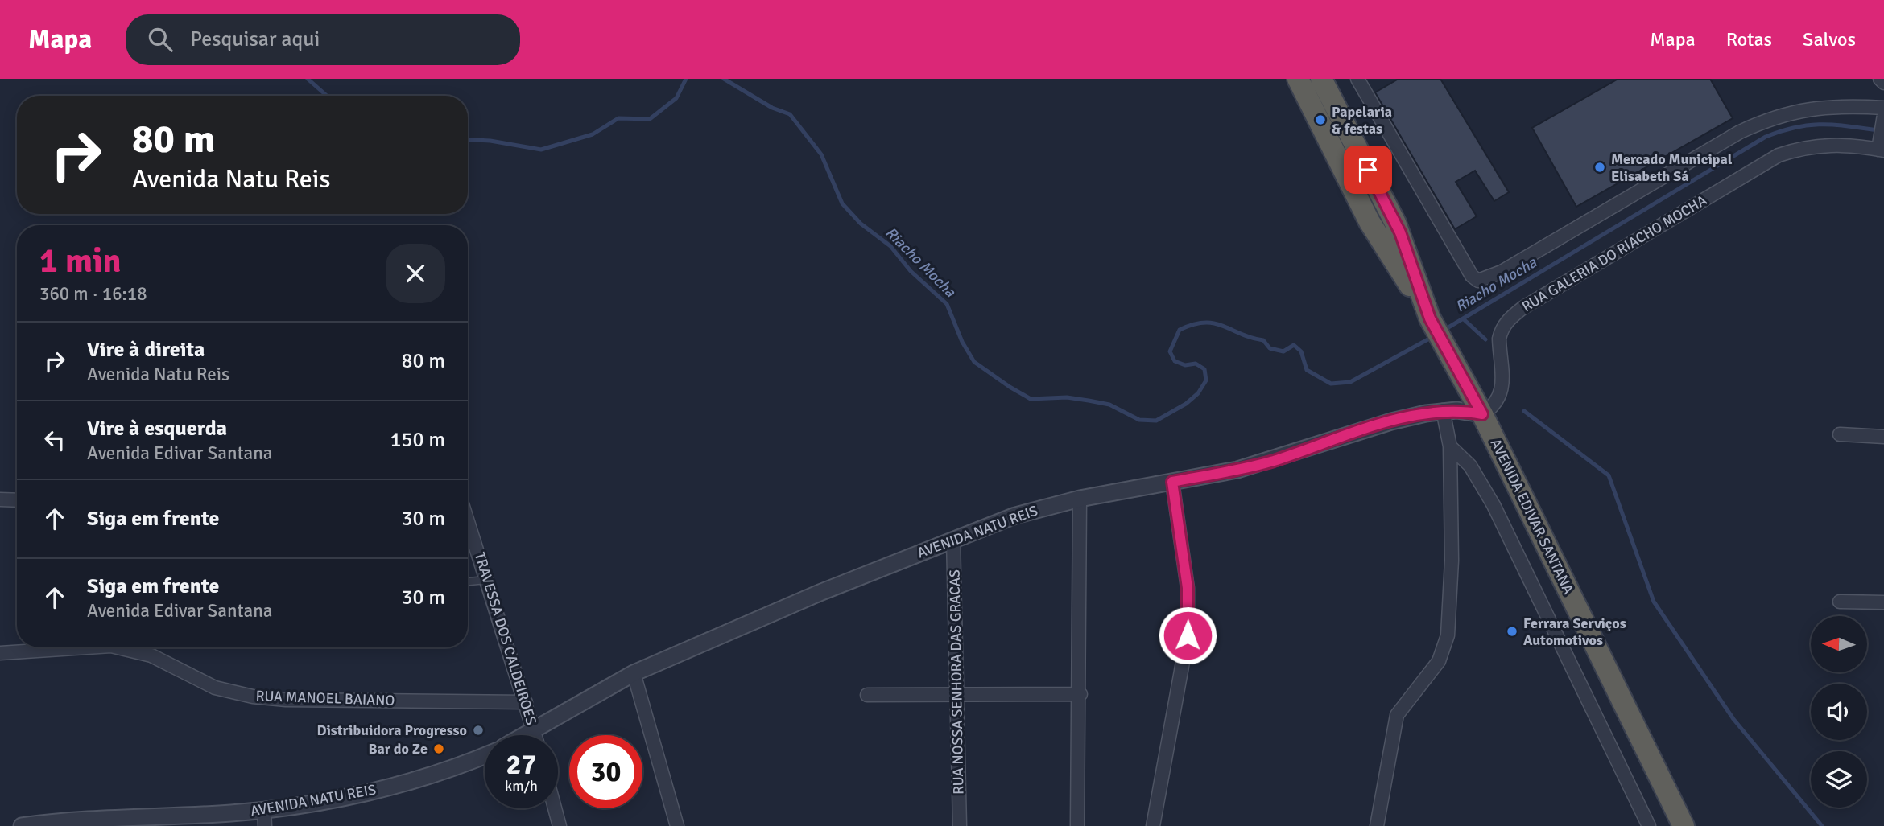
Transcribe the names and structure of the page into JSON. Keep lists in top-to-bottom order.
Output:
{
  "streets": {
    "highway": ["AVENIDA EDIVAR SANTANA"],
    "street": [
      "RUA GALERIA DO RIACHO MOCHA",
      "AVENIDA NATU REIS",
      "TRAVESSA DOS CALDEIROES",
      "RUA NOSSA SENHORA DAS GRACAS",
      "RUA MANOEL BAIANO"
    ]
  },
  "crossings": [
    ["RUA GALERIA DO RIACHO MOCHA", "AVENIDA EDIVAR SANTANA"],
    ["RUA GALERIA DO RIACHO MOCHA", "AVENIDA NATU REIS"],
    ["AVENIDA EDIVAR SANTANA", "AVENIDA NATU REIS"],
    ["AVENIDA NATU REIS", "RUA NOSSA SENHORA DAS GRACAS"],
    ["TRAVESSA DOS CALDEIROES", "RUA MANOEL BAIANO"]
  ],
  "water": ["Riacho Mocha"],
  "places": [
    "Papelaria & festas",
    "Mercado Municipal Elisabeth Sá",
    "Ferrara Serviços Automotivos",
    "Distribuidora Progresso",
    "Bar do Ze"
  ],
  "north": "left",
  "page": {
    "header": "Mapa",
    "search": "Pesquisar aqui",
    "nav": ["Mapa", "Rotas", "Salvos"],
    "turn": ["80 m", "Avenida Natu Reis"],
    "heading": ["1 min", "360 m · 16:18"],
    "list": [
      {
        "name": "Vire à direita",
        "note": "Avenida Natu Reis",
        "value": "80 m"
      },
      {
        "name": "Vire à esquerda",
        "note": "Avenida Edivar Santana",
        "value": "150 m"
      },
      {
        "name": "Siga em frente",
        "value": "30 m"
      },
      {
        "name": "Siga em frente",
        "note": "Avenida Edivar Santana",
        "value": "30 m"
      }
    ],
    "speed": "27 km/h",
    "limit": "30"
  }
}
